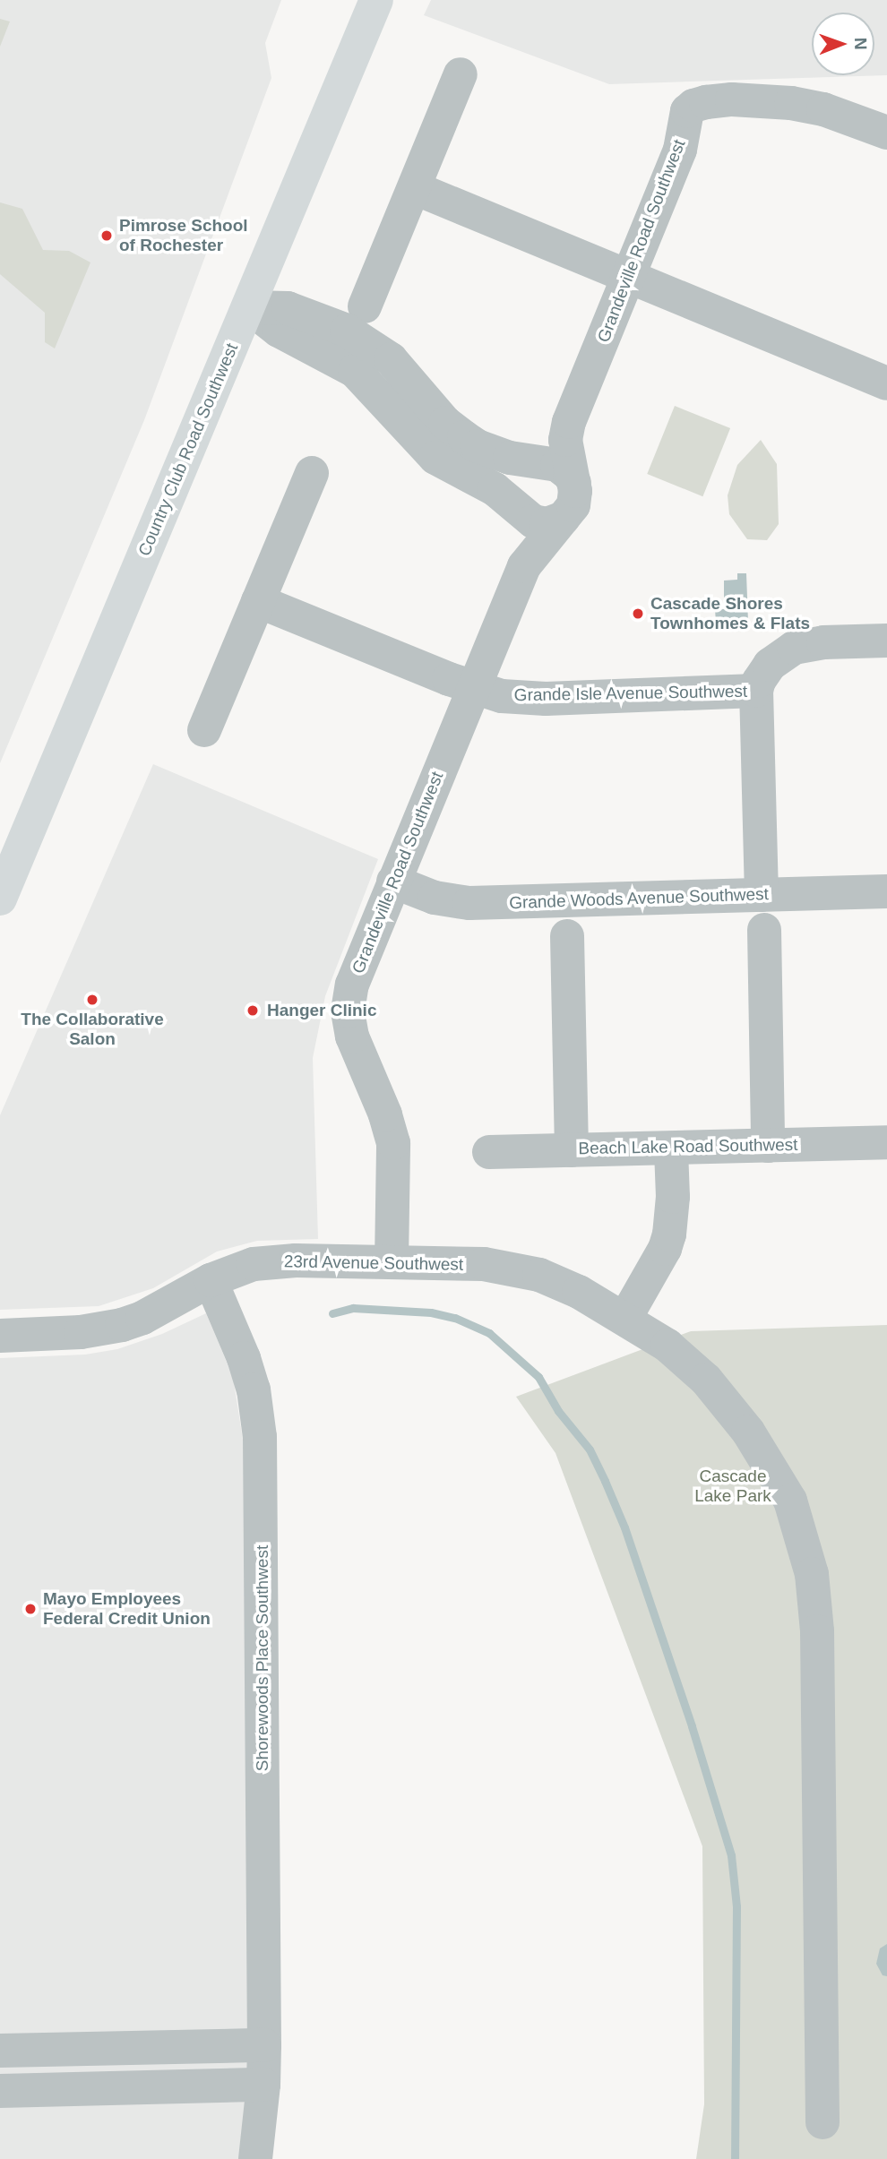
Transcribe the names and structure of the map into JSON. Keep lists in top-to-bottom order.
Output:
{
  "streets": {
    "main road": ["Country Club Road Southwest"],
    "street": [
      "Grandeville Road Southwest",
      "Grande Isle Avenue Southwest",
      "Grande Woods Avenue Southwest",
      "Beach Lake Road Southwest",
      "23rd Avenue Southwest",
      "Shorewoods Place Southwest"
    ]
  },
  "crossings": [
    ["Grandeville Road Southwest", "Grande Isle Avenue Southwest"],
    ["Grandeville Road Southwest", "Grande Woods Avenue Southwest"],
    ["Grandeville Road Southwest", "23rd Avenue Southwest"],
    ["23rd Avenue Southwest", "Shorewoods Place Southwest"]
  ],
  "parks": ["Cascade Lake Park"],
  "places": [
    "Pimrose School of Rochester",
    "Cascade Shores Townhomes & Flats",
    "The Collaborative Salon",
    "Hanger Clinic",
    "Mayo Employees Federal Credit Union"
  ],
  "north": "right"
}
